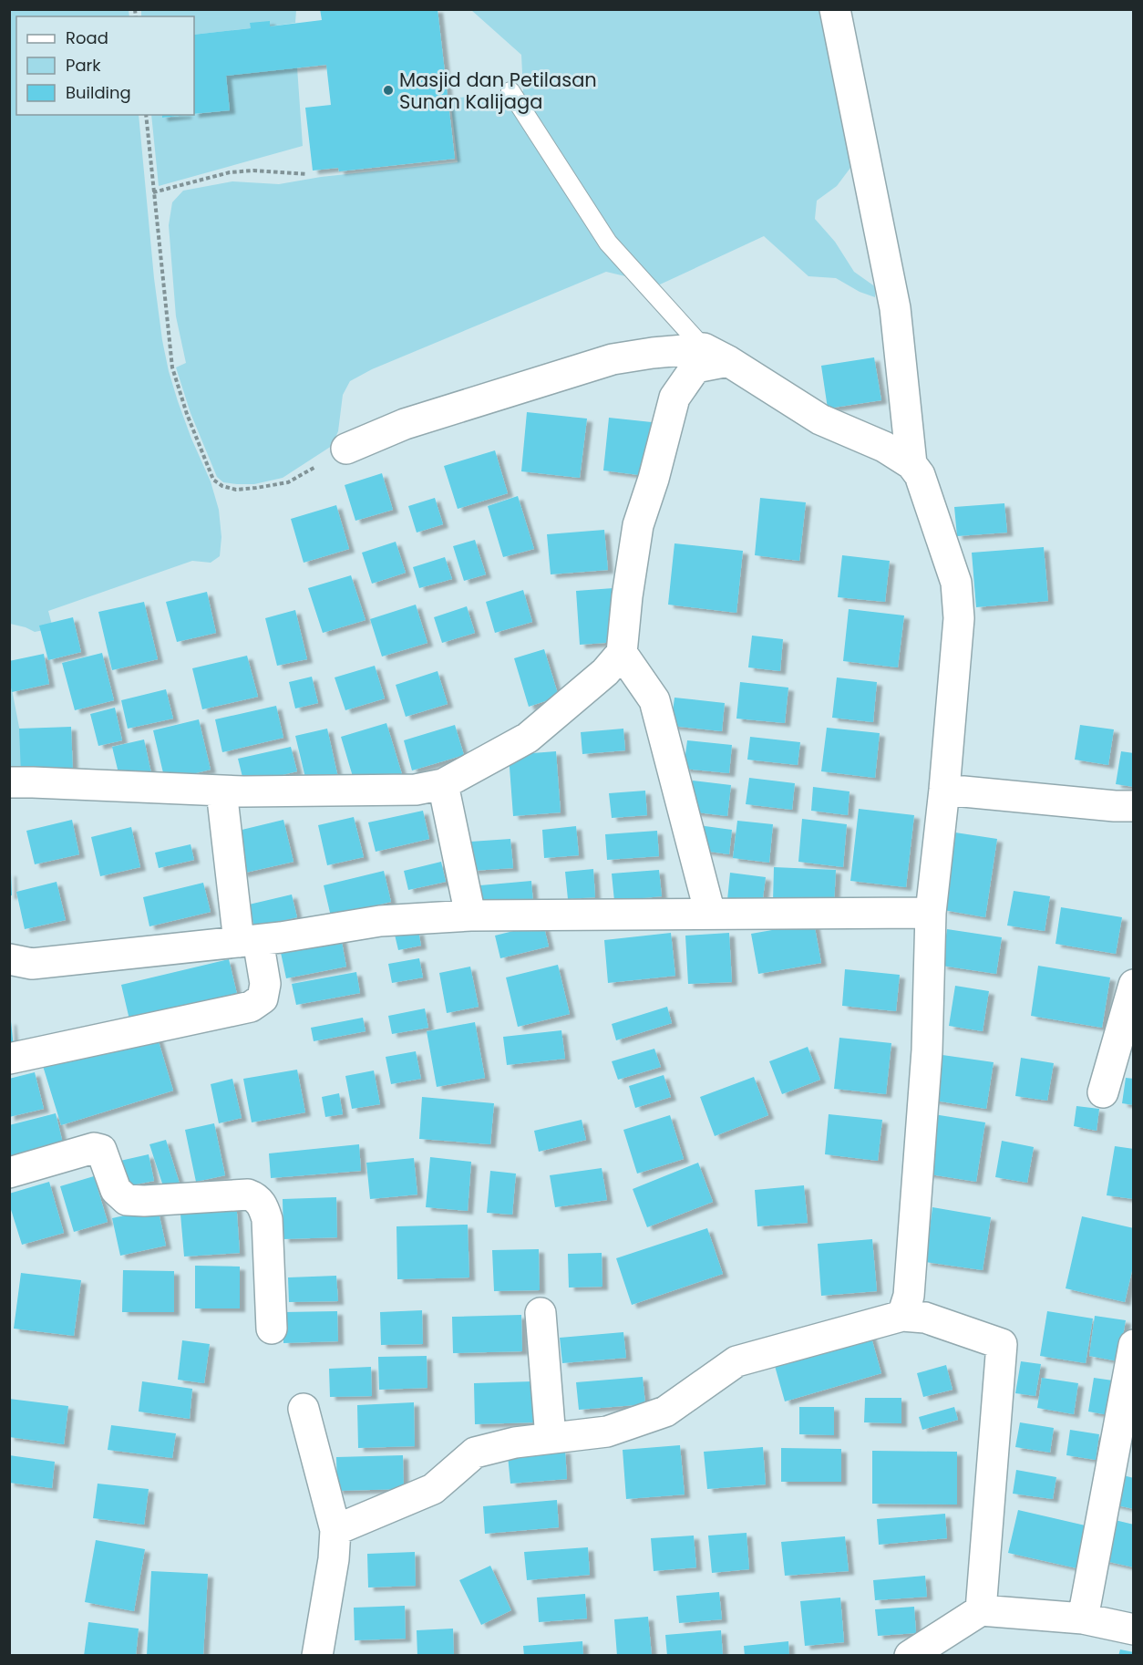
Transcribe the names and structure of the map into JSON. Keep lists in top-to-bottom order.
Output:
{
  "places": ["Masjid dan Petilasan Sunan Kalijaga"],
  "legend": ["Road", "Park", "Building"]
}
